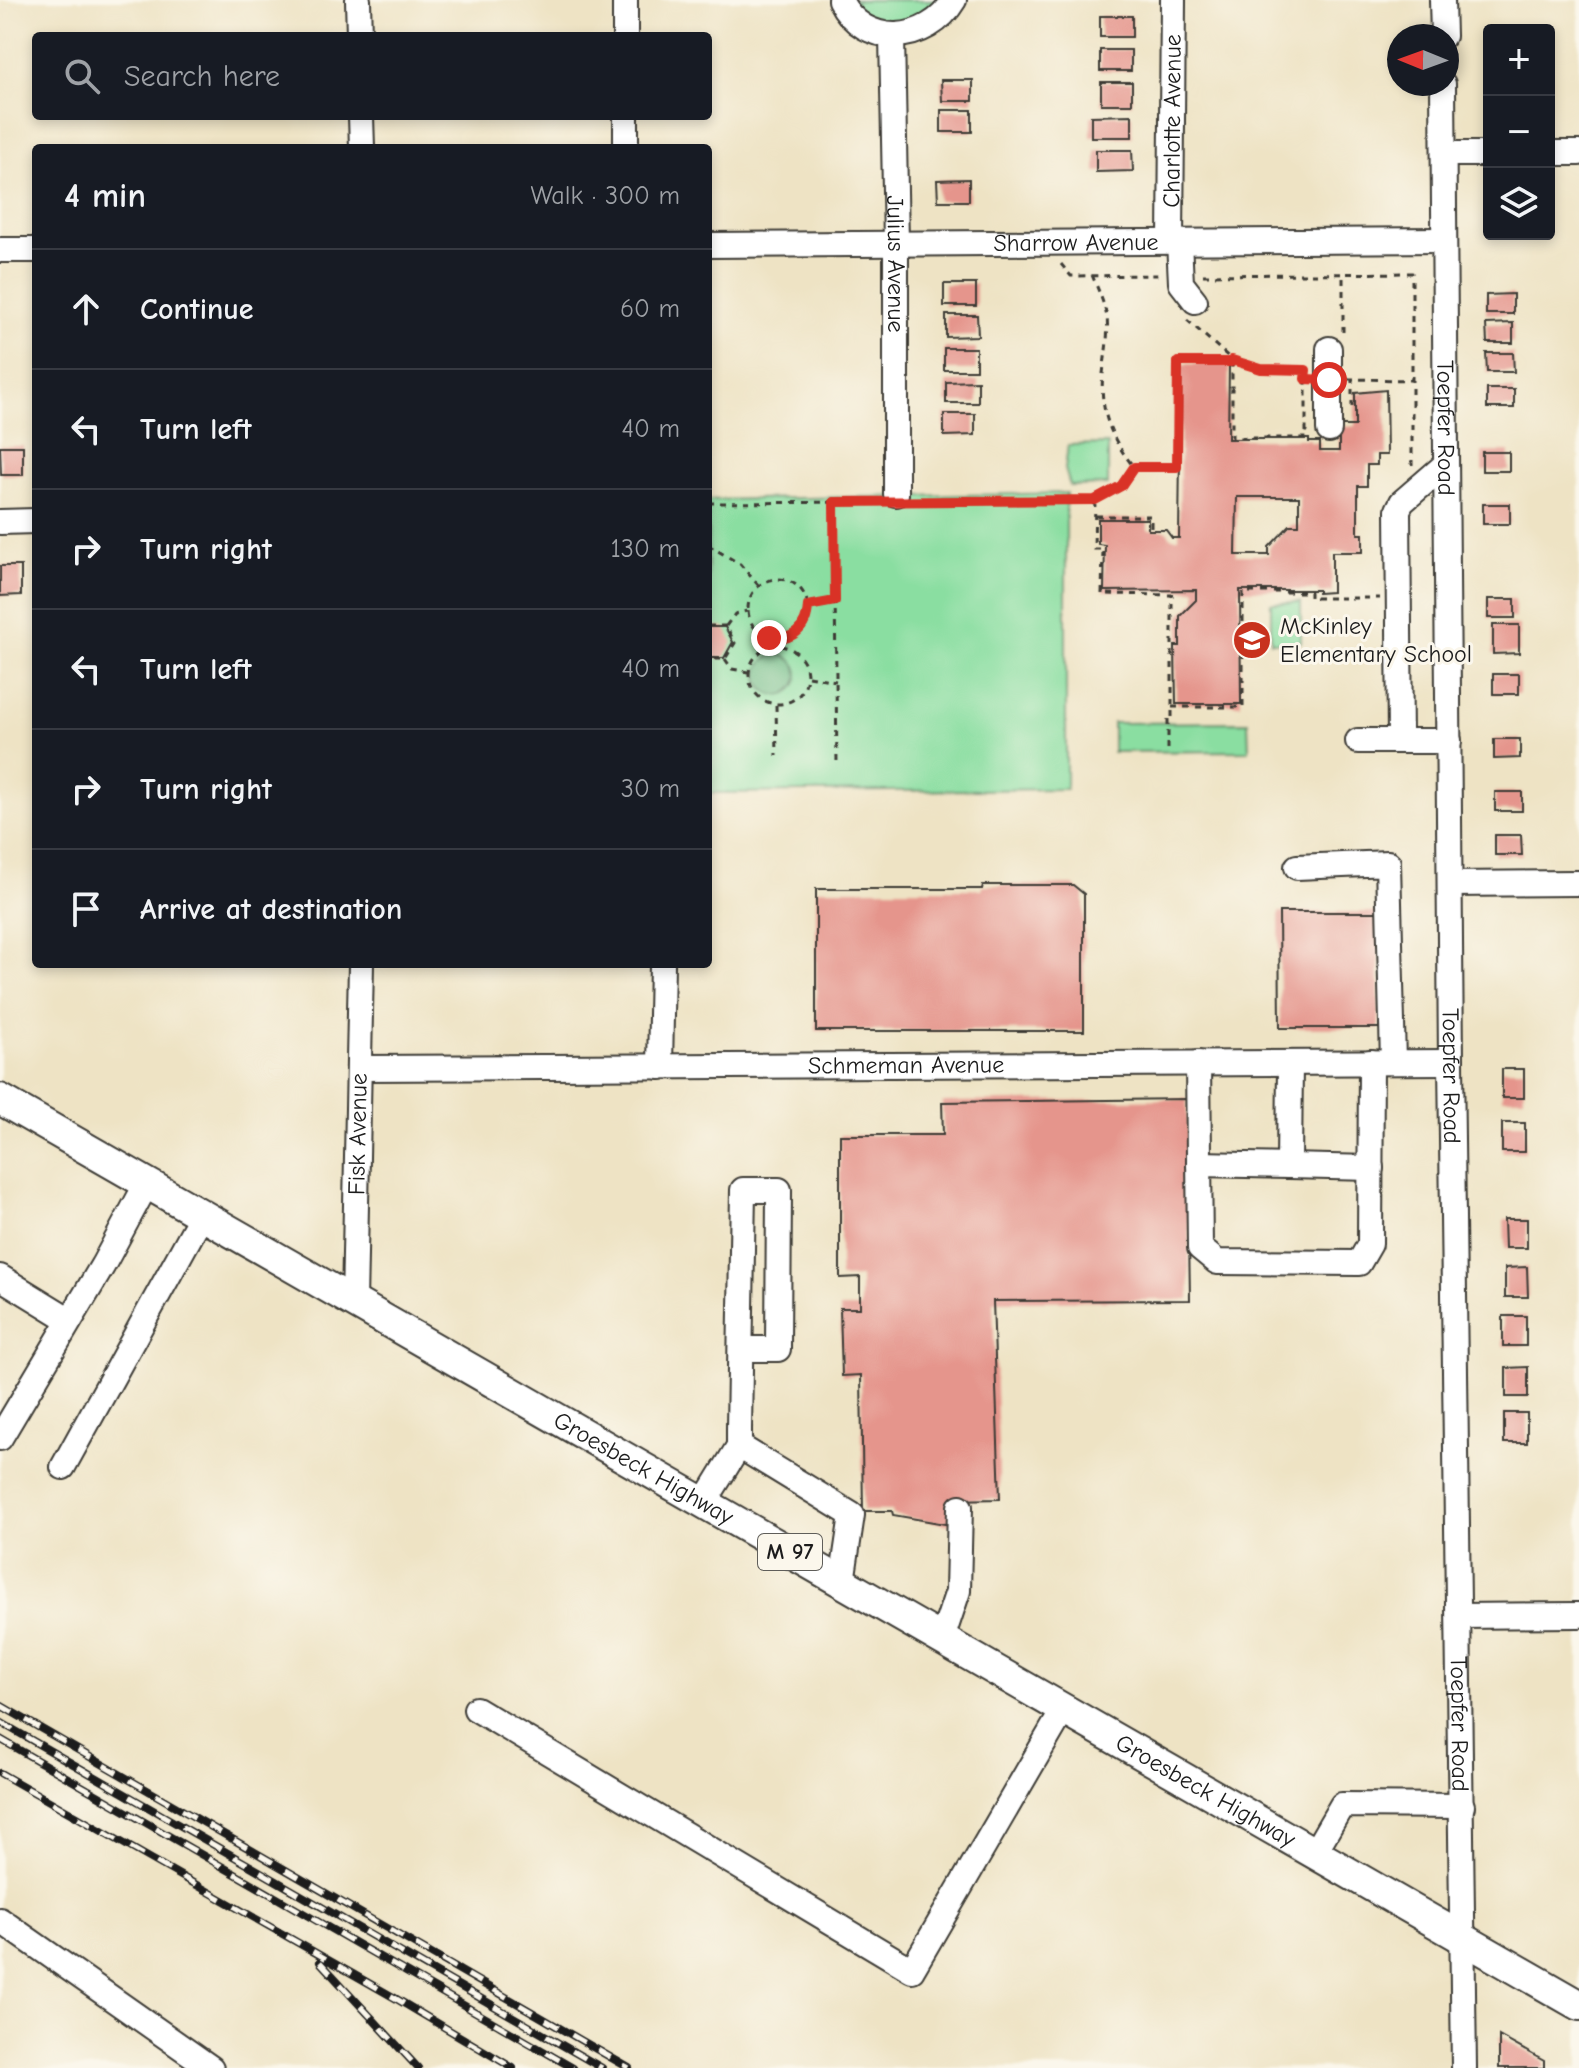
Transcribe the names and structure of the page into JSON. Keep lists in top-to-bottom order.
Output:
{
  "streets": {
    "main road": ["Groesbeck Highway", "M 97"],
    "street": [
      "Charlotte Avenue",
      "Sharrow Avenue",
      "Julius Avenue",
      "Toepfer Road",
      "Schmeman Avenue",
      "Fisk Avenue"
    ]
  },
  "crossings": [
    ["Charlotte Avenue", "Sharrow Avenue"],
    ["Sharrow Avenue", "Julius Avenue"],
    ["Sharrow Avenue", "Toepfer Road"],
    ["Toepfer Road", "Schmeman Avenue"],
    ["Toepfer Road", "Groesbeck Highway"],
    ["Schmeman Avenue", "Fisk Avenue"],
    ["Fisk Avenue", "Groesbeck Highway"]
  ],
  "places": {
    "school or university": ["McKinley Elementary School"]
  },
  "north": "left",
  "page": {
    "map_buttons": ["+", "−"],
    "search": "Search here",
    "heading": ["4 min", "Walk · 300 m"],
    "list": [
      ["Continue", "60 m"],
      ["Turn left", "40 m"],
      ["Turn right", "130 m"],
      ["Turn left", "40 m"],
      ["Turn right", "30 m"],
      "Arrive at destination"
    ]
  }
}
